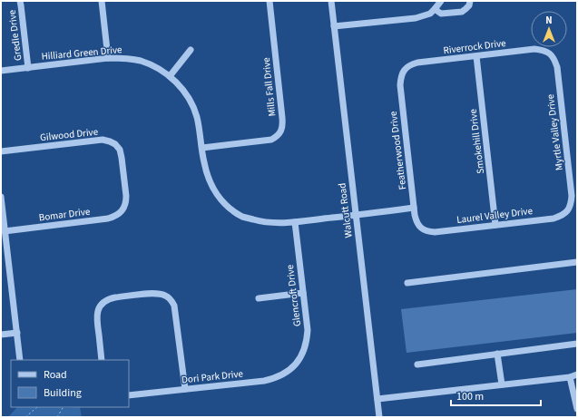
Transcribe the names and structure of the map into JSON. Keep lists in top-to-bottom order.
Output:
{
  "streets": {
    "street": [
      "Gredle Drive",
      "Riverrock Drive",
      "Hilliard Green Drive",
      "Mills Fall Drive",
      "Myrtle Valley Drive",
      "Gilwood Drive",
      "Smokehill Drive",
      "Featherwood Drive",
      "Walcutt Road",
      "Bomar Drive",
      "Laurel Valley Drive",
      "Glencroft Drive",
      "Dori Park Drive"
    ]
  },
  "crossings": [
    ["Gredle Drive", "Hilliard Green Drive"],
    ["Riverrock Drive", "Myrtle Valley Drive"],
    ["Riverrock Drive", "Smokehill Drive"],
    ["Riverrock Drive", "Featherwood Drive"],
    ["Hilliard Green Drive", "Mills Fall Drive"],
    ["Hilliard Green Drive", "Featherwood Drive"],
    ["Hilliard Green Drive", "Walcutt Road"],
    ["Hilliard Green Drive", "Glencroft Drive"],
    ["Myrtle Valley Drive", "Laurel Valley Drive"],
    ["Gilwood Drive", "Bomar Drive"],
    ["Smokehill Drive", "Laurel Valley Drive"],
    ["Featherwood Drive", "Laurel Valley Drive"],
    ["Glencroft Drive", "Dori Park Drive"]
  ],
  "legend": ["Road", "Building"],
  "scale_bar": "100 m",
  "north": "top"
}
